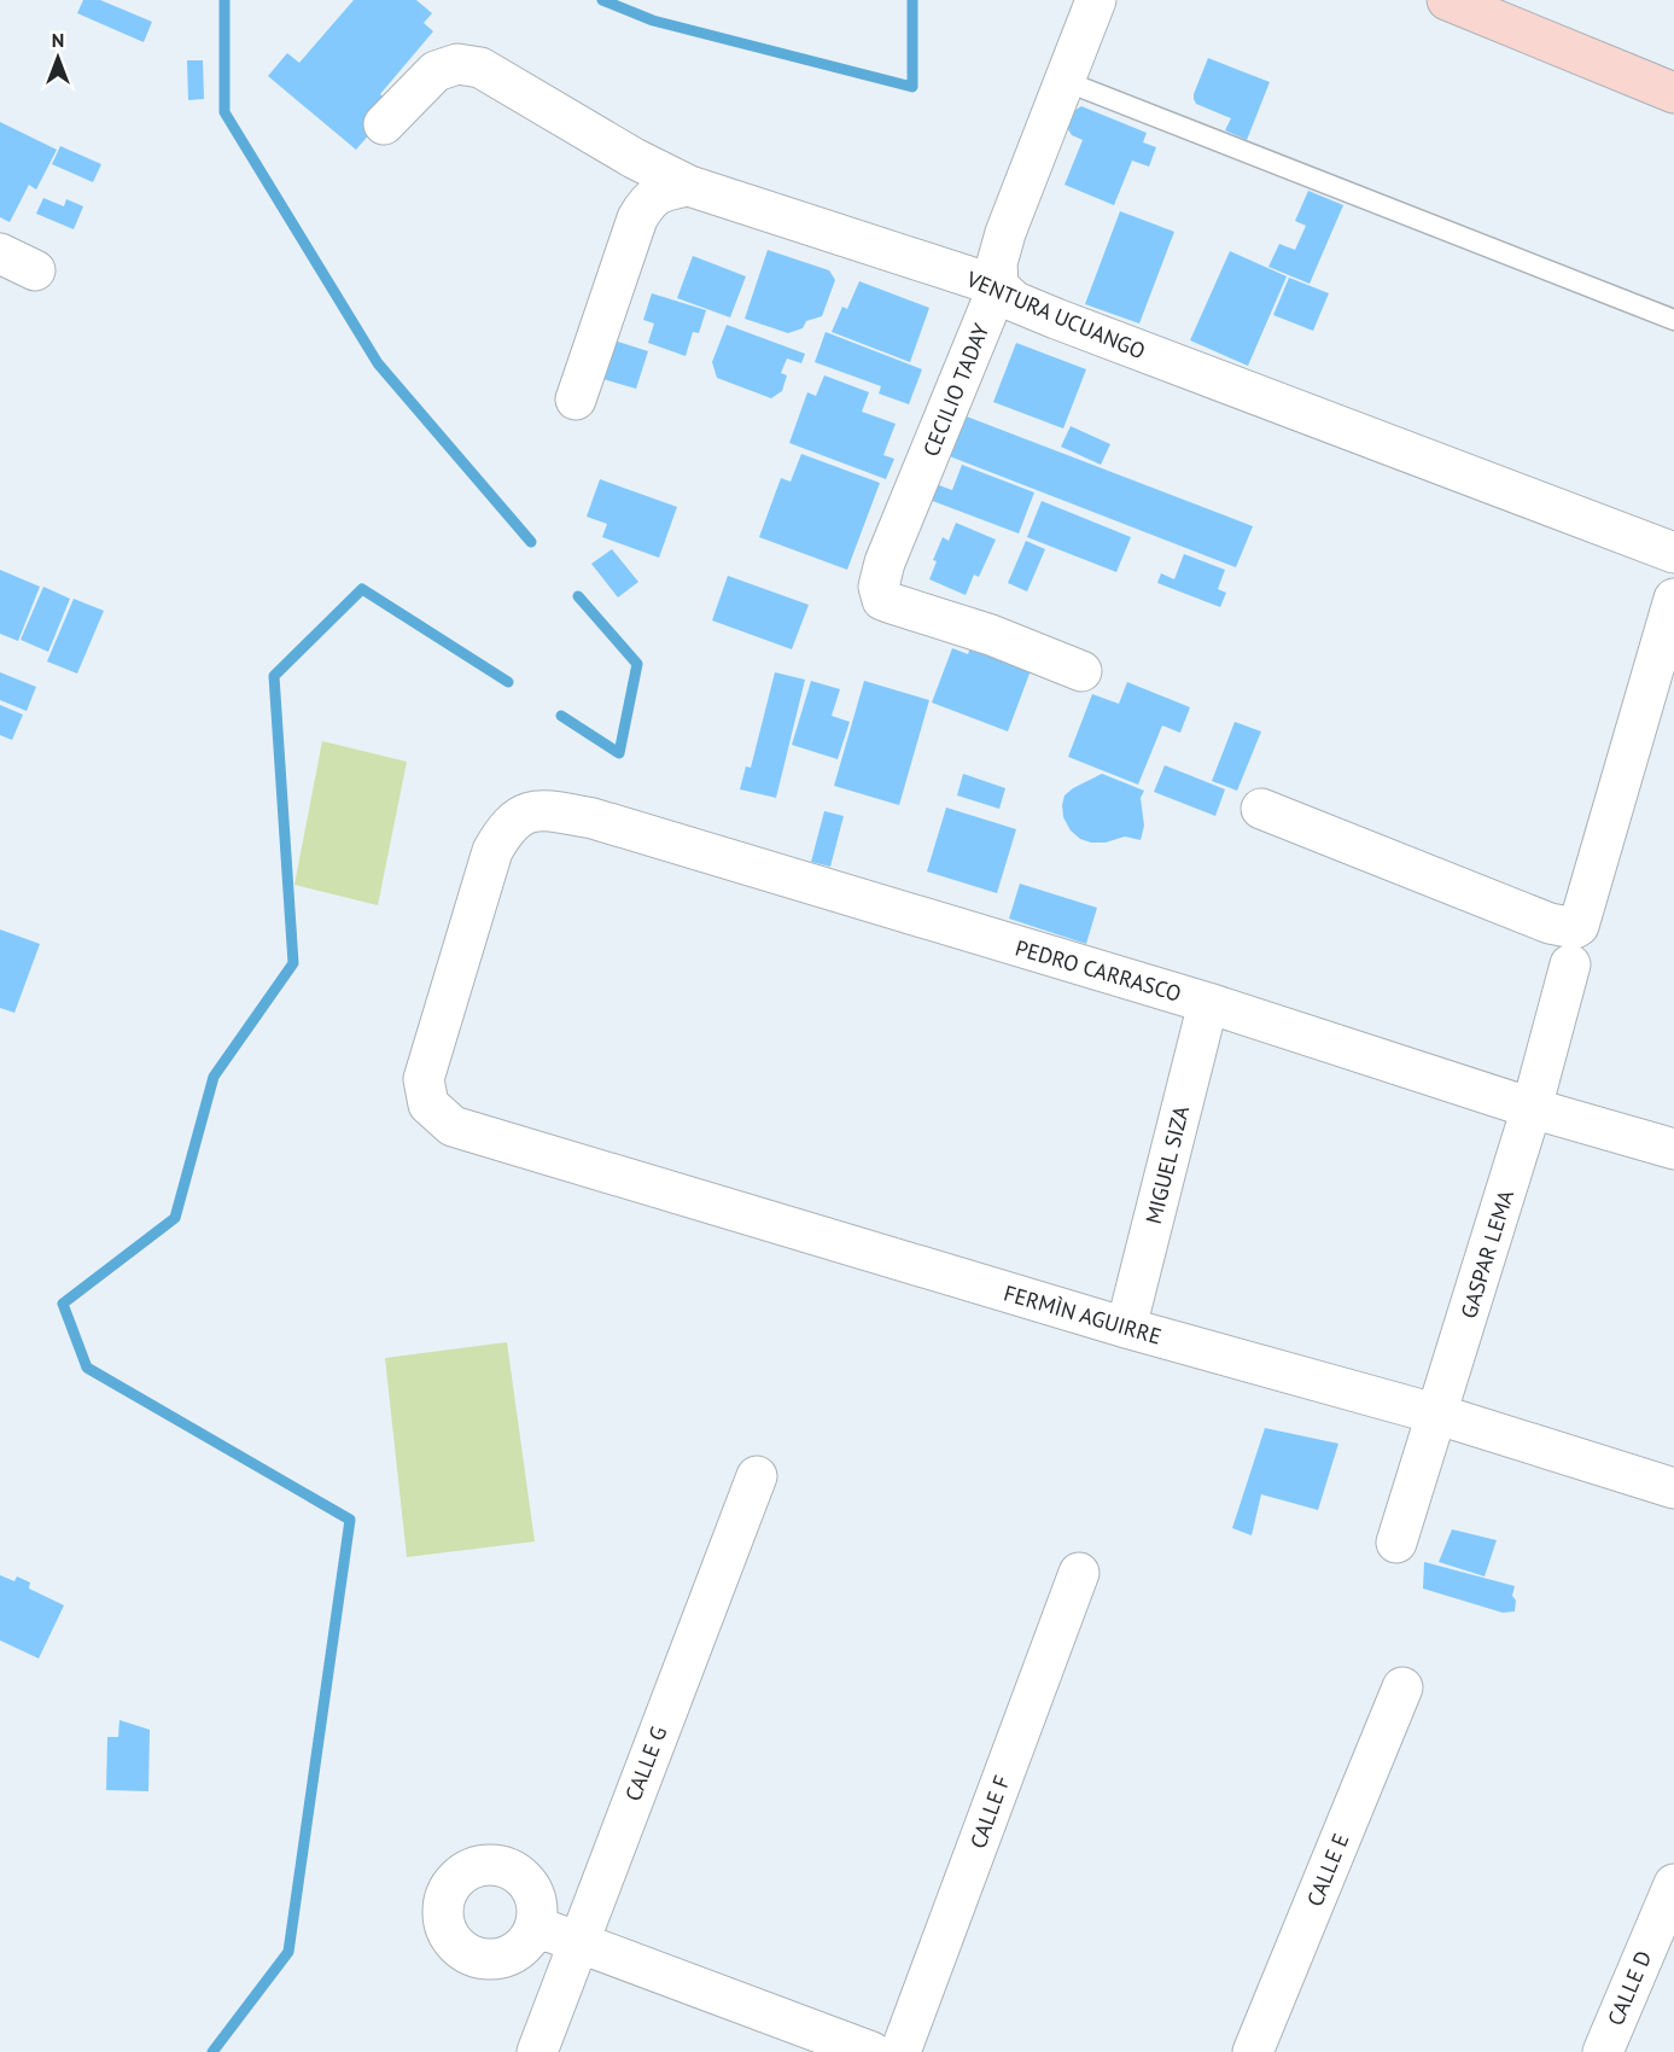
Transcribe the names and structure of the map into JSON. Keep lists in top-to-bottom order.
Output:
{
  "streets": {
    "street": [
      "VENTURA UCUANGO",
      "CECILIO TADAY",
      "PEDRO CARRASCO",
      "MIGUEL SIZA",
      "GASPAR LEMA",
      "FERMÌN AGUIRRE",
      "CALLE G",
      "CALLE F",
      "CALLE E",
      "CALLE D"
    ]
  },
  "crossings": [
    ["VENTURA UCUANGO", "CECILIO TADAY"],
    ["PEDRO CARRASCO", "MIGUEL SIZA"],
    ["PEDRO CARRASCO", "GASPAR LEMA"],
    ["PEDRO CARRASCO", "FERMÌN AGUIRRE"],
    ["MIGUEL SIZA", "FERMÌN AGUIRRE"],
    ["GASPAR LEMA", "FERMÌN AGUIRRE"]
  ],
  "north": "top"
}
